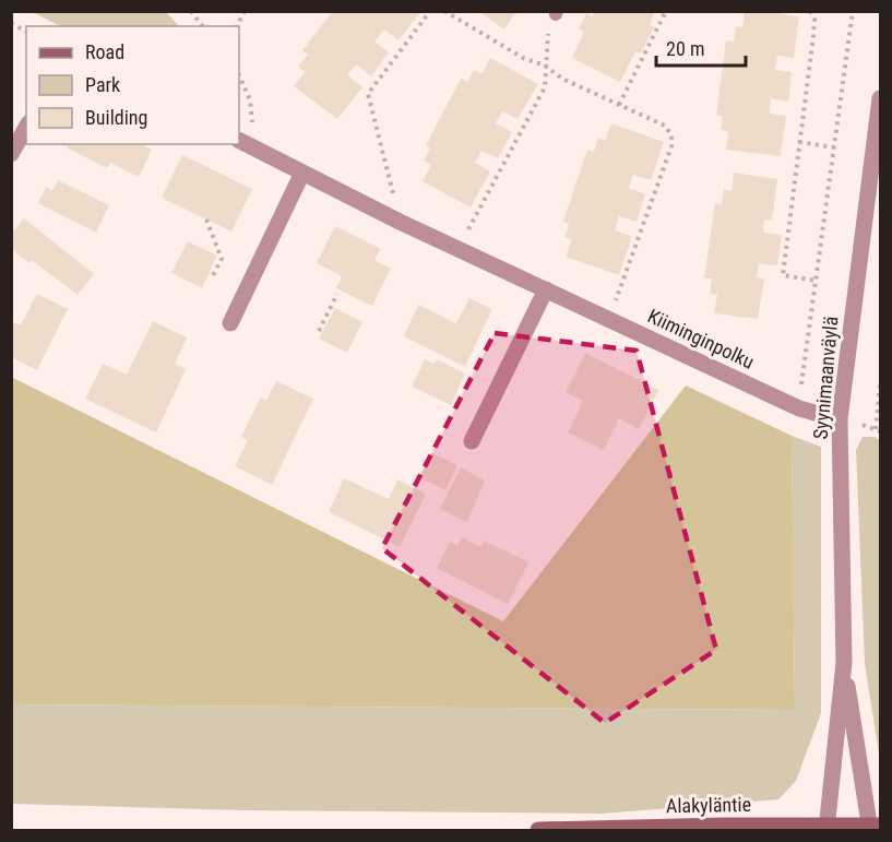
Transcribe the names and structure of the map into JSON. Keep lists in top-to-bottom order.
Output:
{
  "streets": {
    "main road": ["Alakyläntie"],
    "street": ["Kiiminginpolku", "Syynimaanväylä"]
  },
  "crossings": [
    ["Kiiminginpolku", "Syynimaanväylä"],
    ["Syynimaanväylä", "Alakyläntie"]
  ],
  "legend": ["Road", "Park", "Building"],
  "scale_bar": "20 m"
}
